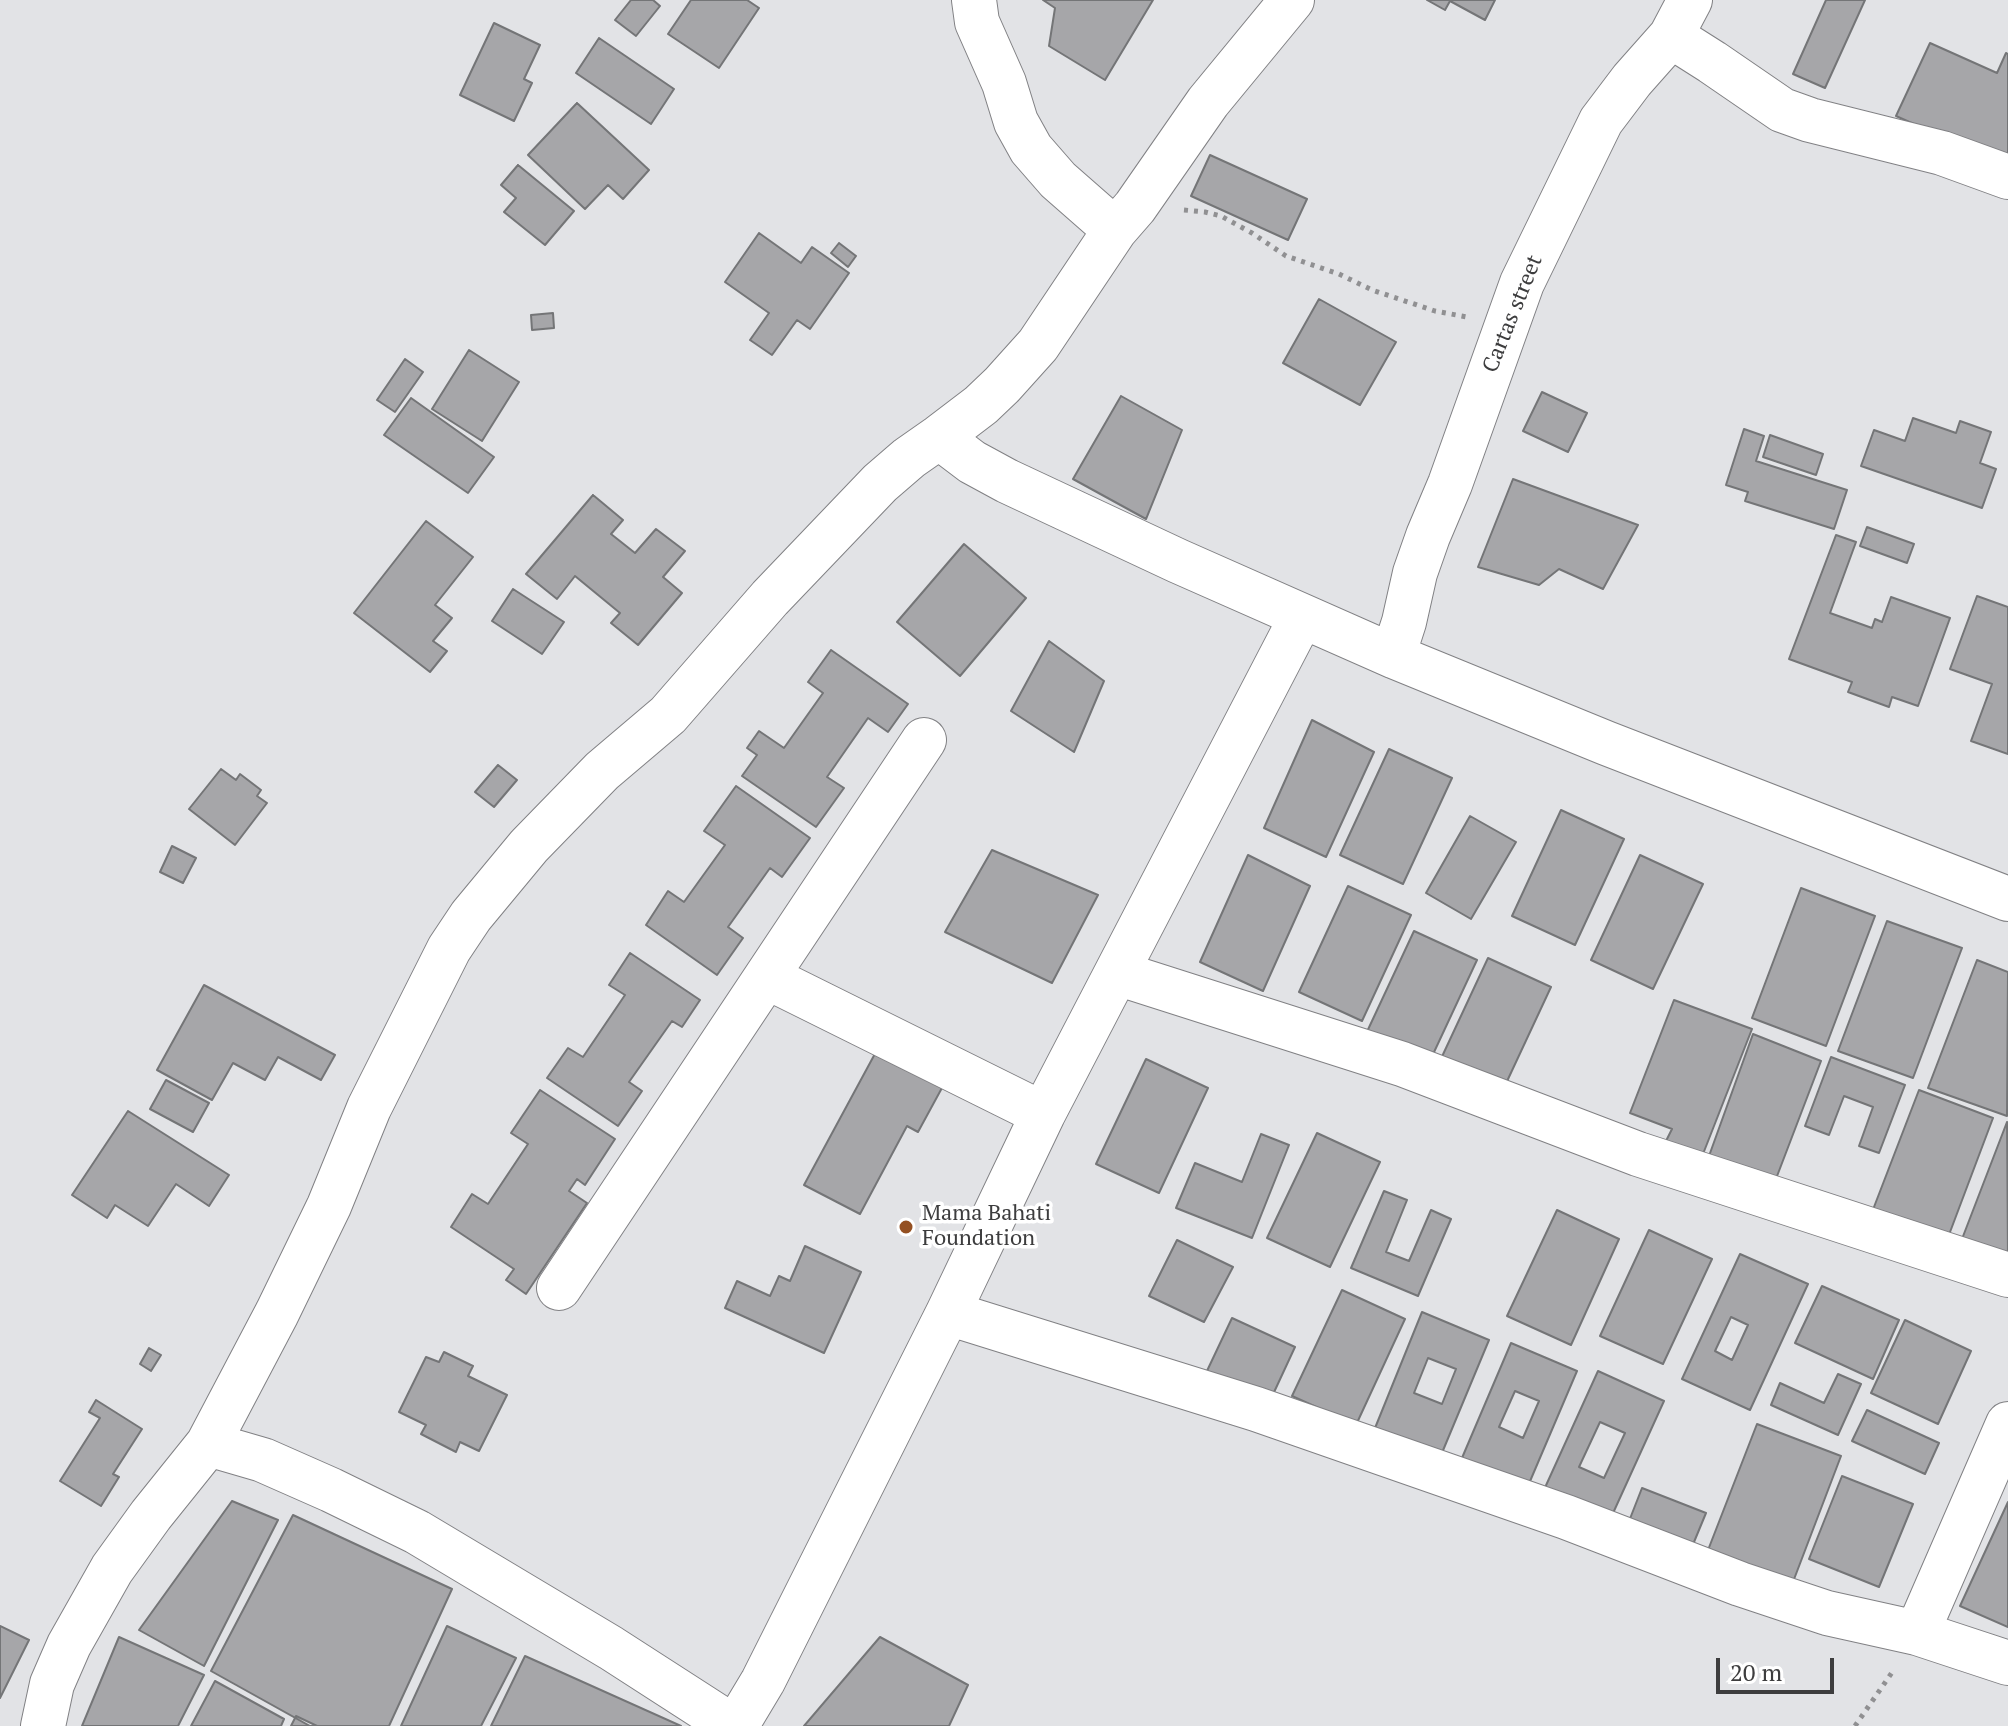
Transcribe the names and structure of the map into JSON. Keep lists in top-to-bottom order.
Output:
{
  "streets": {
    "street": ["Cartas street"]
  },
  "places": ["Mama Bahati Foundation"],
  "scale_bar": "20 m"
}
